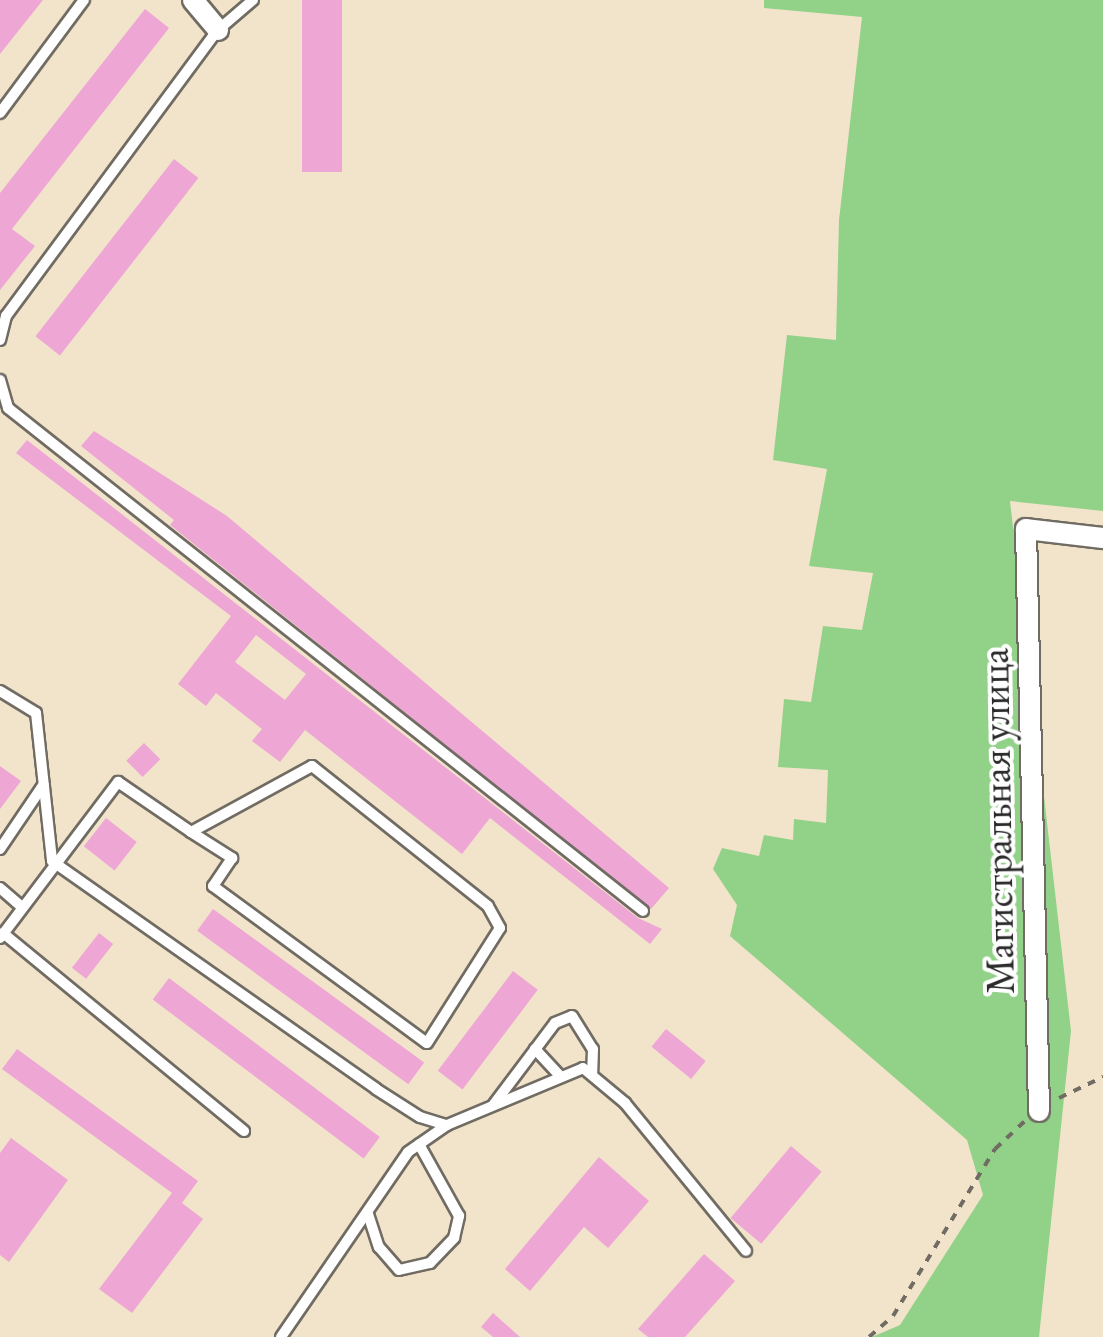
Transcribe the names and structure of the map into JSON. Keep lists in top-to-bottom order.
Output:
{
  "streets": {
    "street": ["Магистральная улица"]
  }
}
